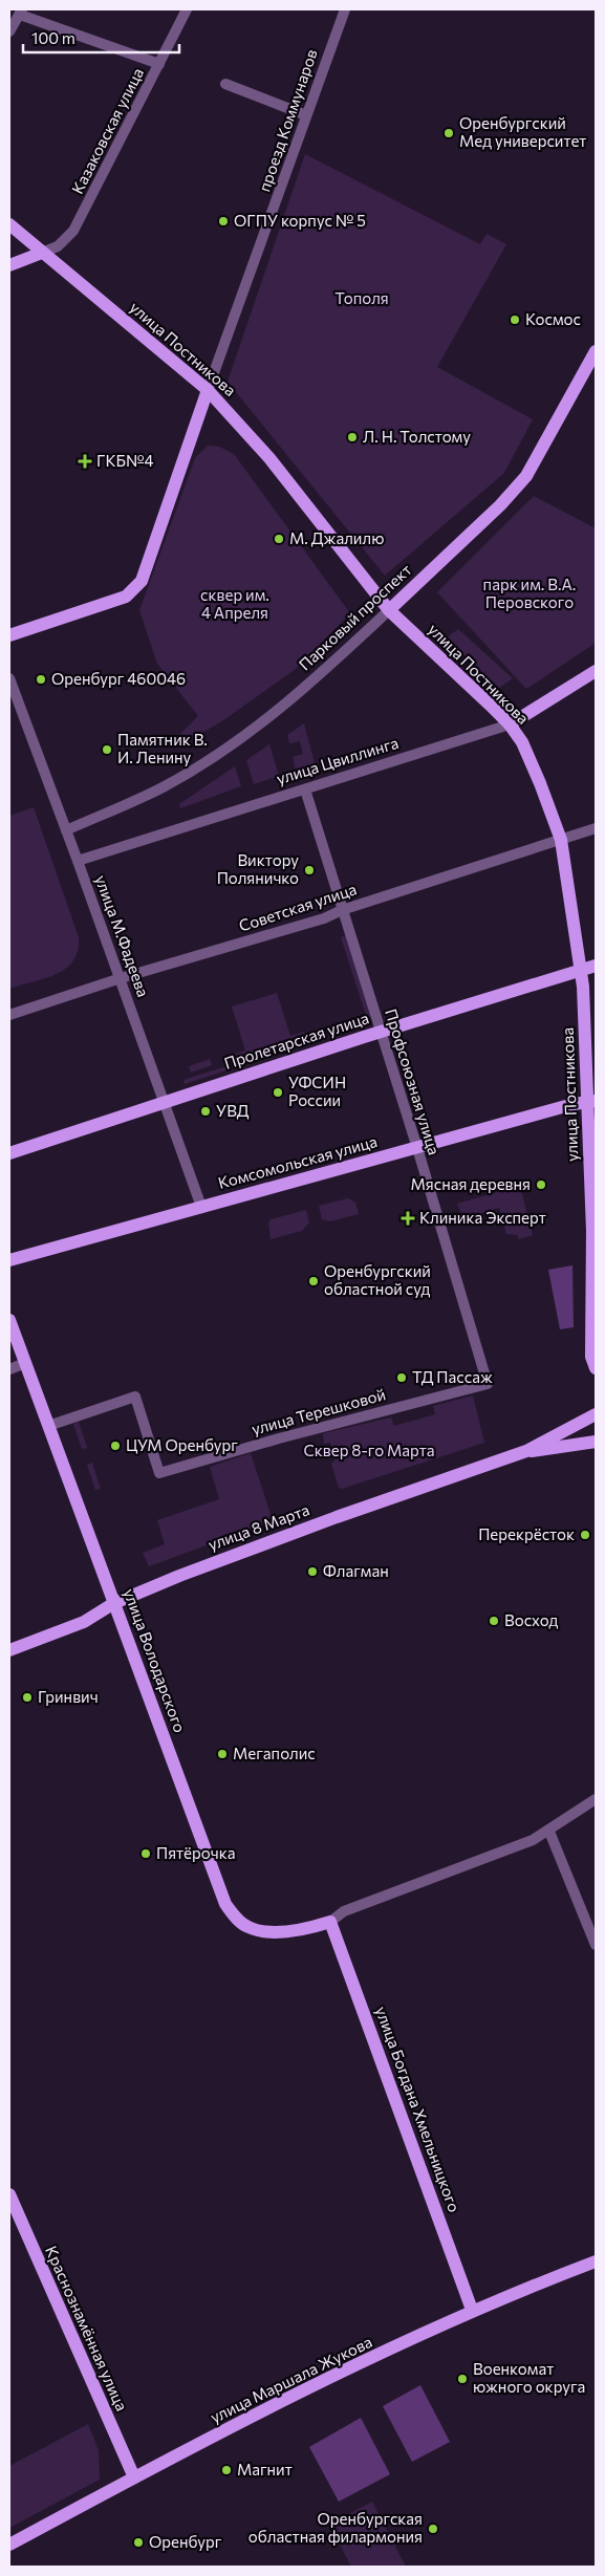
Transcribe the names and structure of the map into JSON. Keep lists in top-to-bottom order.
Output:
{
  "streets": {
    "main road": [
      "улица Постникова",
      "Парковый проспект",
      "улица Цвиллинга",
      "Пролетарская улица",
      "Комсомольская улица",
      "улица 8 Марта",
      "улица Володарского",
      "улица Богдана Хмельницкого",
      "Краснознамённая улица",
      "улица Маршала Жукова"
    ],
    "street": [
      "проезд Коммунаров",
      "Казаковская улица",
      "Советская улица",
      "улица М.Фадеева",
      "Профсоюзная улица",
      "улица Терешковой"
    ]
  },
  "crossings": [
    ["проезд Коммунаров", "улица Постникова"],
    ["Казаковская улица", "улица Постникова"],
    ["улица Постникова", "Парковый проспект"],
    ["улица Постникова", "улица Цвиллинга"],
    ["улица Постникова", "Советская улица"],
    ["улица Постникова", "Пролетарская улица"],
    ["улица Постникова", "Комсомольская улица"],
    ["Парковый проспект", "улица М.Фадеева"],
    ["улица Цвиллинга", "улица М.Фадеева"],
    ["улица Цвиллинга", "Профсоюзная улица"],
    ["Советская улица", "улица М.Фадеева"],
    ["Советская улица", "Профсоюзная улица"],
    ["улица М.Фадеева", "Пролетарская улица"],
    ["улица М.Фадеева", "Комсомольская улица"],
    ["Пролетарская улица", "Профсоюзная улица"],
    ["Профсоюзная улица", "Комсомольская улица"],
    ["Профсоюзная улица", "улица Терешковой"],
    ["улица Терешковой", "улица Володарского"],
    ["улица 8 Марта", "улица Володарского"],
    ["улица Володарского", "улица Богдана Хмельницкого"],
    ["улица Богдана Хмельницкого", "улица Маршала Жукова"],
    ["Краснознамённая улица", "улица Маршала Жукова"]
  ],
  "parks": [
    "Тополя",
    "парк им. В.А. Перовского",
    "сквер им. 4 Апреля",
    "Сквер 8-го Марта"
  ],
  "places": {
    "other": [
      "Оренбургский Мед университет",
      "ОГПУ корпус № 5",
      "Космос",
      "Л. Н. Толстому",
      "М. Джалилю",
      "Оренбург 460046",
      "Памятник В. И. Ленину",
      "Виктору Поляничко",
      "УФСИН России",
      "УВД",
      "Мясная деревня",
      "Оренбургский областной суд",
      "ТД Пассаж",
      "ЦУМ Оренбург",
      "Перекрёсток",
      "Флагман",
      "Восход",
      "Гринвич",
      "Мегаполис",
      "Пятёрочка",
      "Военкомат южного округа",
      "Магнит",
      "Оренбургская областная филармония",
      "Оренбург"
    ],
    "health": ["ГКБ№4", "Клиника Эксперт"]
  },
  "scale_bar": "100 m"
}
